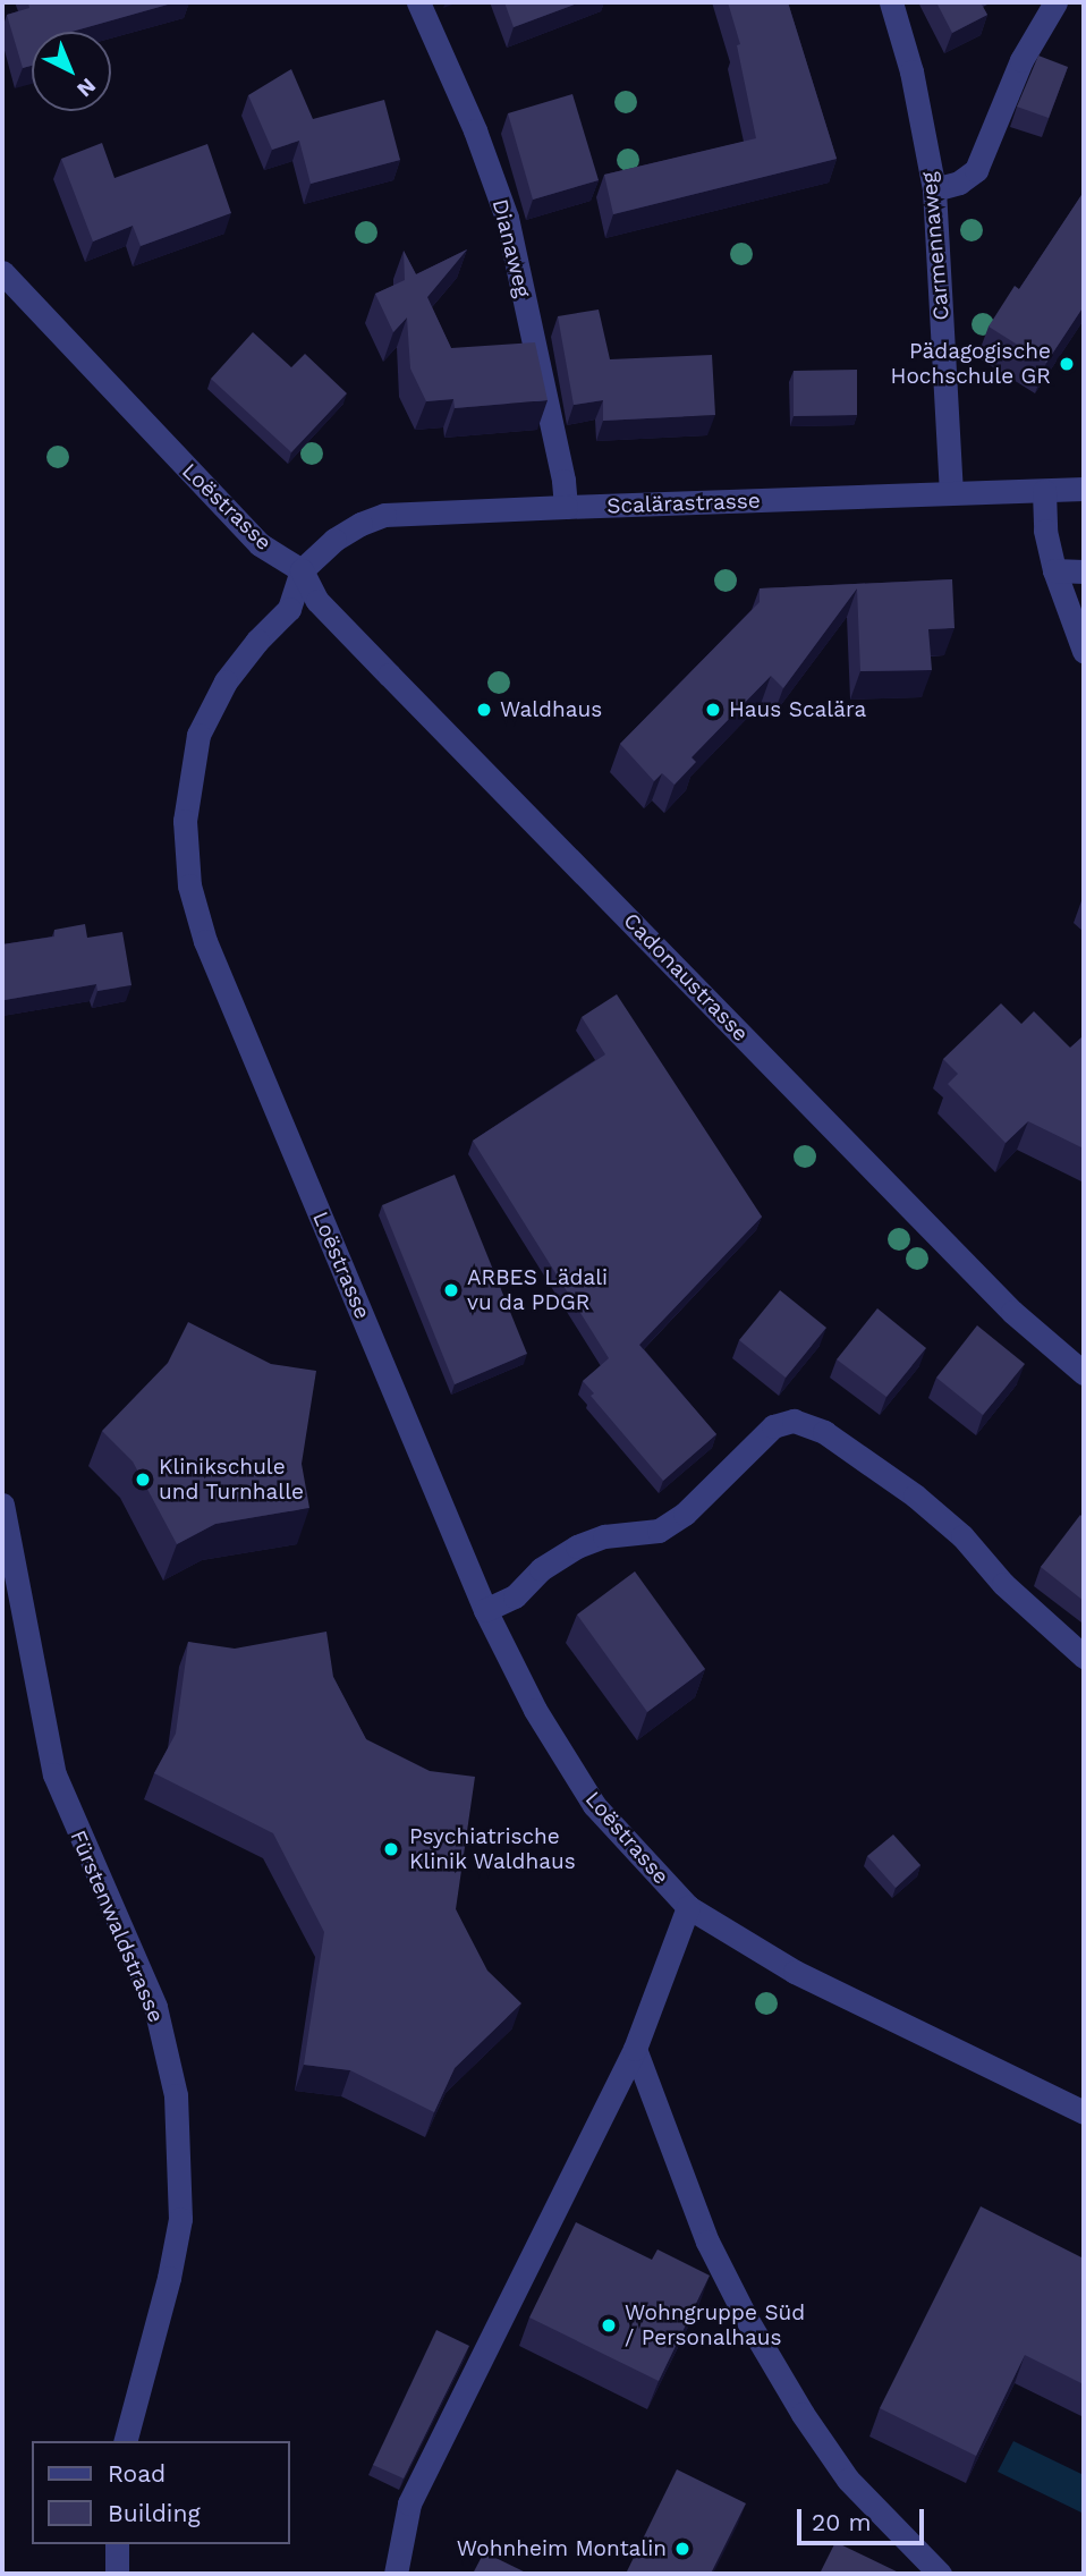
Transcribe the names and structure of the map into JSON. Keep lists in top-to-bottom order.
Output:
{
  "streets": {
    "street": [
      "Carmennaweg",
      "Dianaweg",
      "Scalärastrasse",
      "Loëstrasse",
      "Cadonaustrasse",
      "Fürstenwaldstrasse"
    ]
  },
  "crossings": [
    ["Carmennaweg", "Scalärastrasse"],
    ["Dianaweg", "Scalärastrasse"],
    ["Scalärastrasse", "Loëstrasse"],
    ["Scalärastrasse", "Cadonaustrasse"],
    ["Loëstrasse", "Cadonaustrasse"]
  ],
  "places": [
    "Pädagogische Hochschule GR",
    "Waldhaus",
    "Haus Scalära",
    "ARBES Lädali vu da PDGR",
    "Klinikschule und Turnhalle",
    "Psychiatrische Klinik Waldhaus",
    "Wohngruppe Süd / Personalhaus",
    "Wohnheim Montalin"
  ],
  "legend": ["Road", "Building"],
  "scale_bar": "20 m",
  "north": "bottom right"
}
